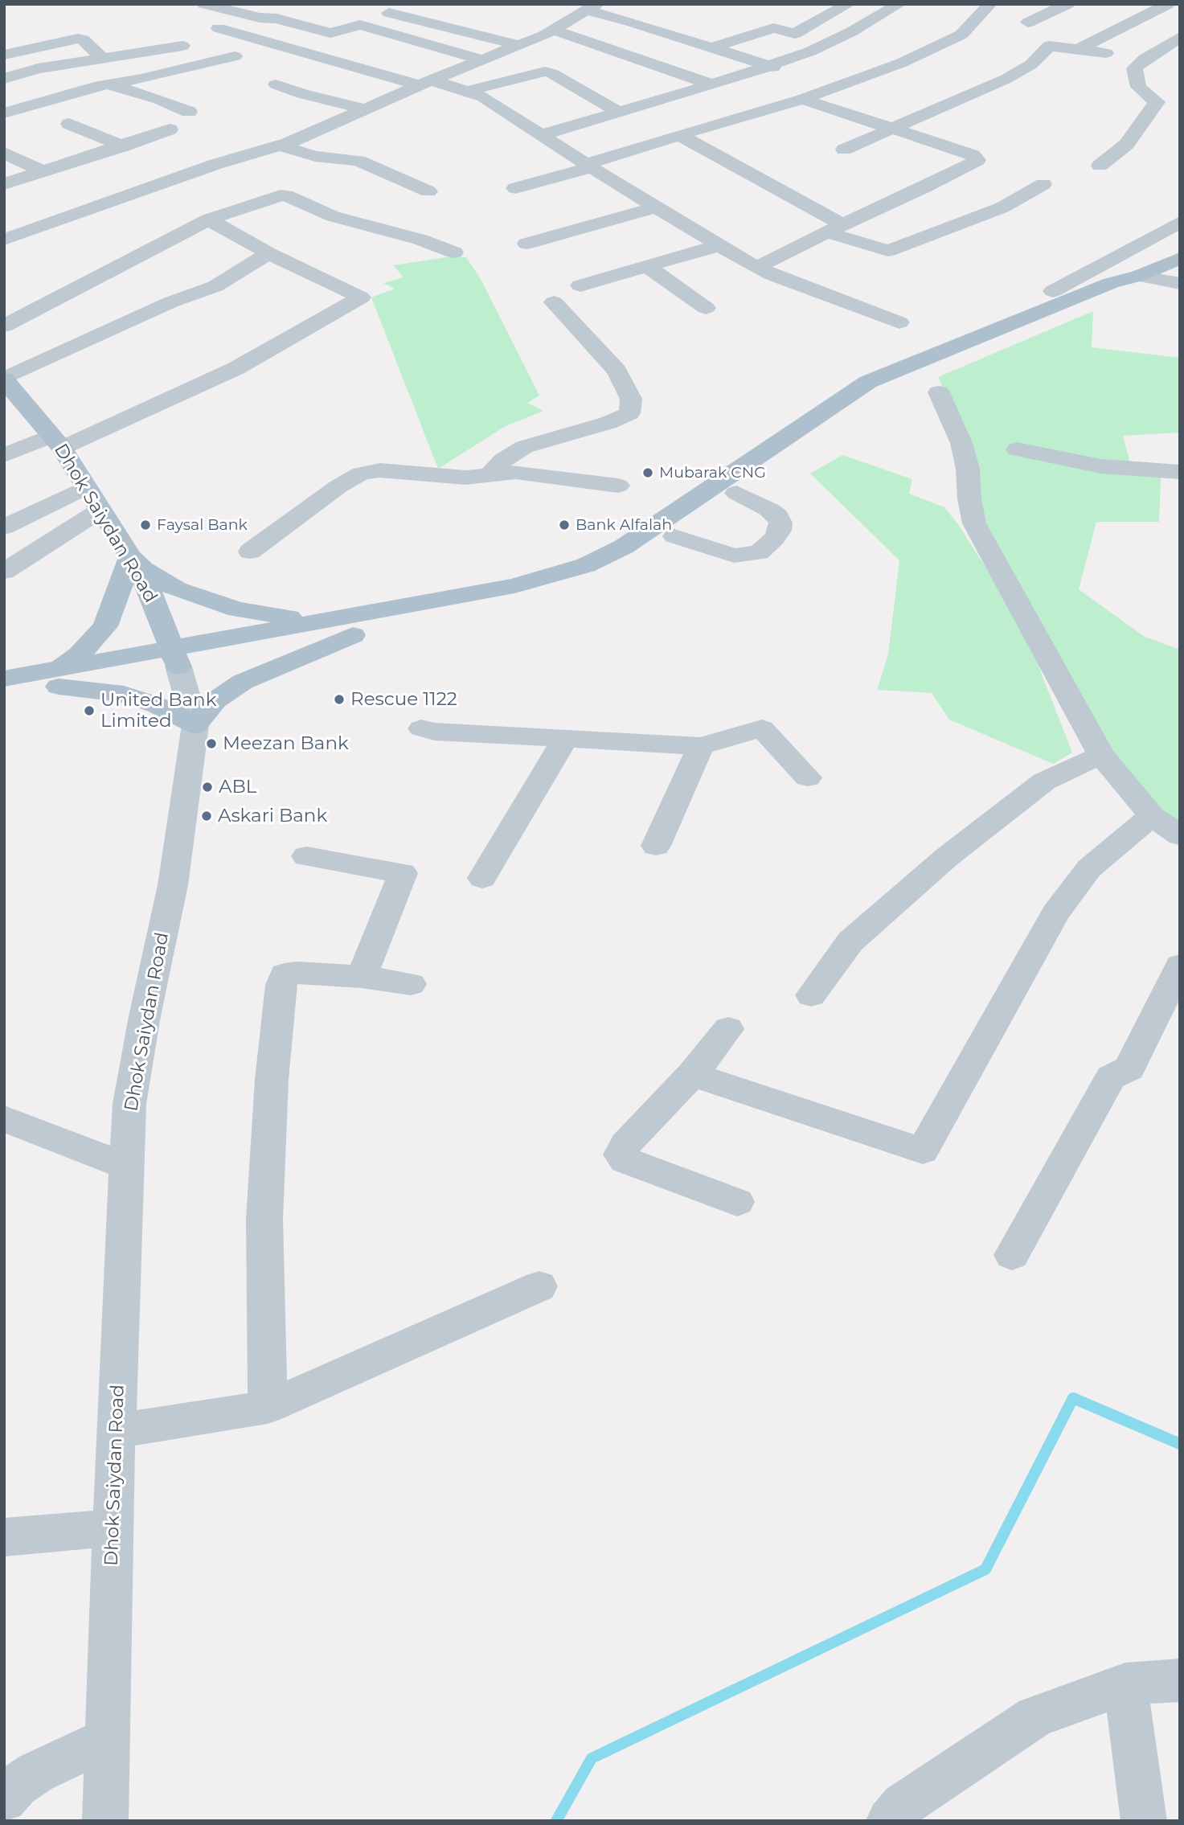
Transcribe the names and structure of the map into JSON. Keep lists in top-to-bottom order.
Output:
{
  "streets": {
    "main road": ["Dhok Saiydan Road"]
  },
  "places": [
    "Mubarak CNG",
    "Faysal Bank",
    "Bank Alfalah",
    "Rescue 1122",
    "United Bank Limited",
    "Meezan Bank",
    "ABL",
    "Askari Bank"
  ]
}
